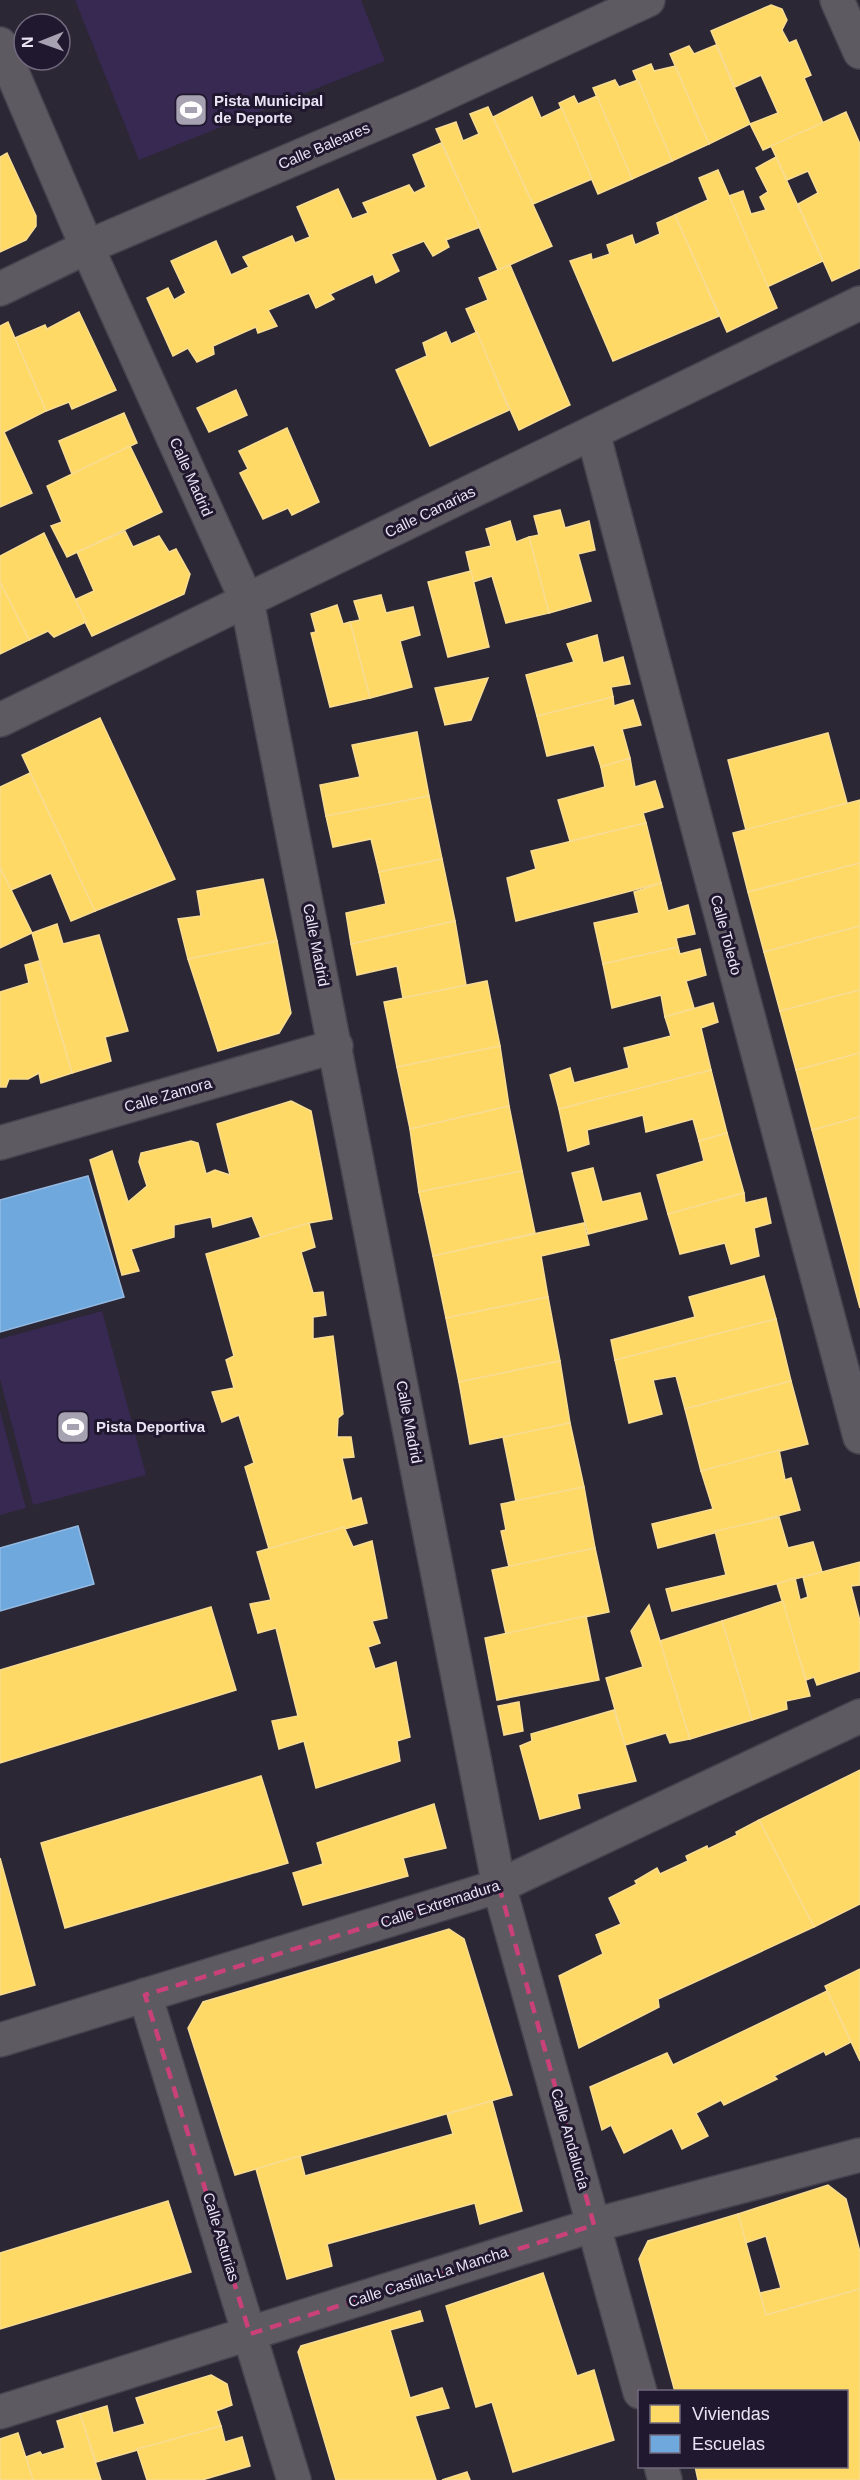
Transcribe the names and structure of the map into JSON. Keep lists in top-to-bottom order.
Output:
{
  "streets": {
    "street": [
      "Calle Baleares",
      "Calle Madrid",
      "Calle Canarias",
      "Calle Toledo",
      "Calle Zamora",
      "Calle Extremadura",
      "Calle Andalucía",
      "Calle Asturias",
      "Calle Castilla-La Mancha"
    ]
  },
  "crossings": [
    ["Calle Baleares", "Calle Madrid"],
    ["Calle Madrid", "Calle Canarias"],
    ["Calle Madrid", "Calle Zamora"],
    ["Calle Madrid", "Calle Extremadura"],
    ["Calle Madrid", "Calle Andalucía"],
    ["Calle Canarias", "Calle Toledo"],
    ["Calle Extremadura", "Calle Andalucía"],
    ["Calle Extremadura", "Calle Asturias"],
    ["Calle Andalucía", "Calle Castilla-La Mancha"],
    ["Calle Asturias", "Calle Castilla-La Mancha"]
  ],
  "places": {
    "sports": ["Pista Municipal de Deporte", "Pista Deportiva"]
  },
  "legend": ["Viviendas", "Escuelas"],
  "north": "left"
}
